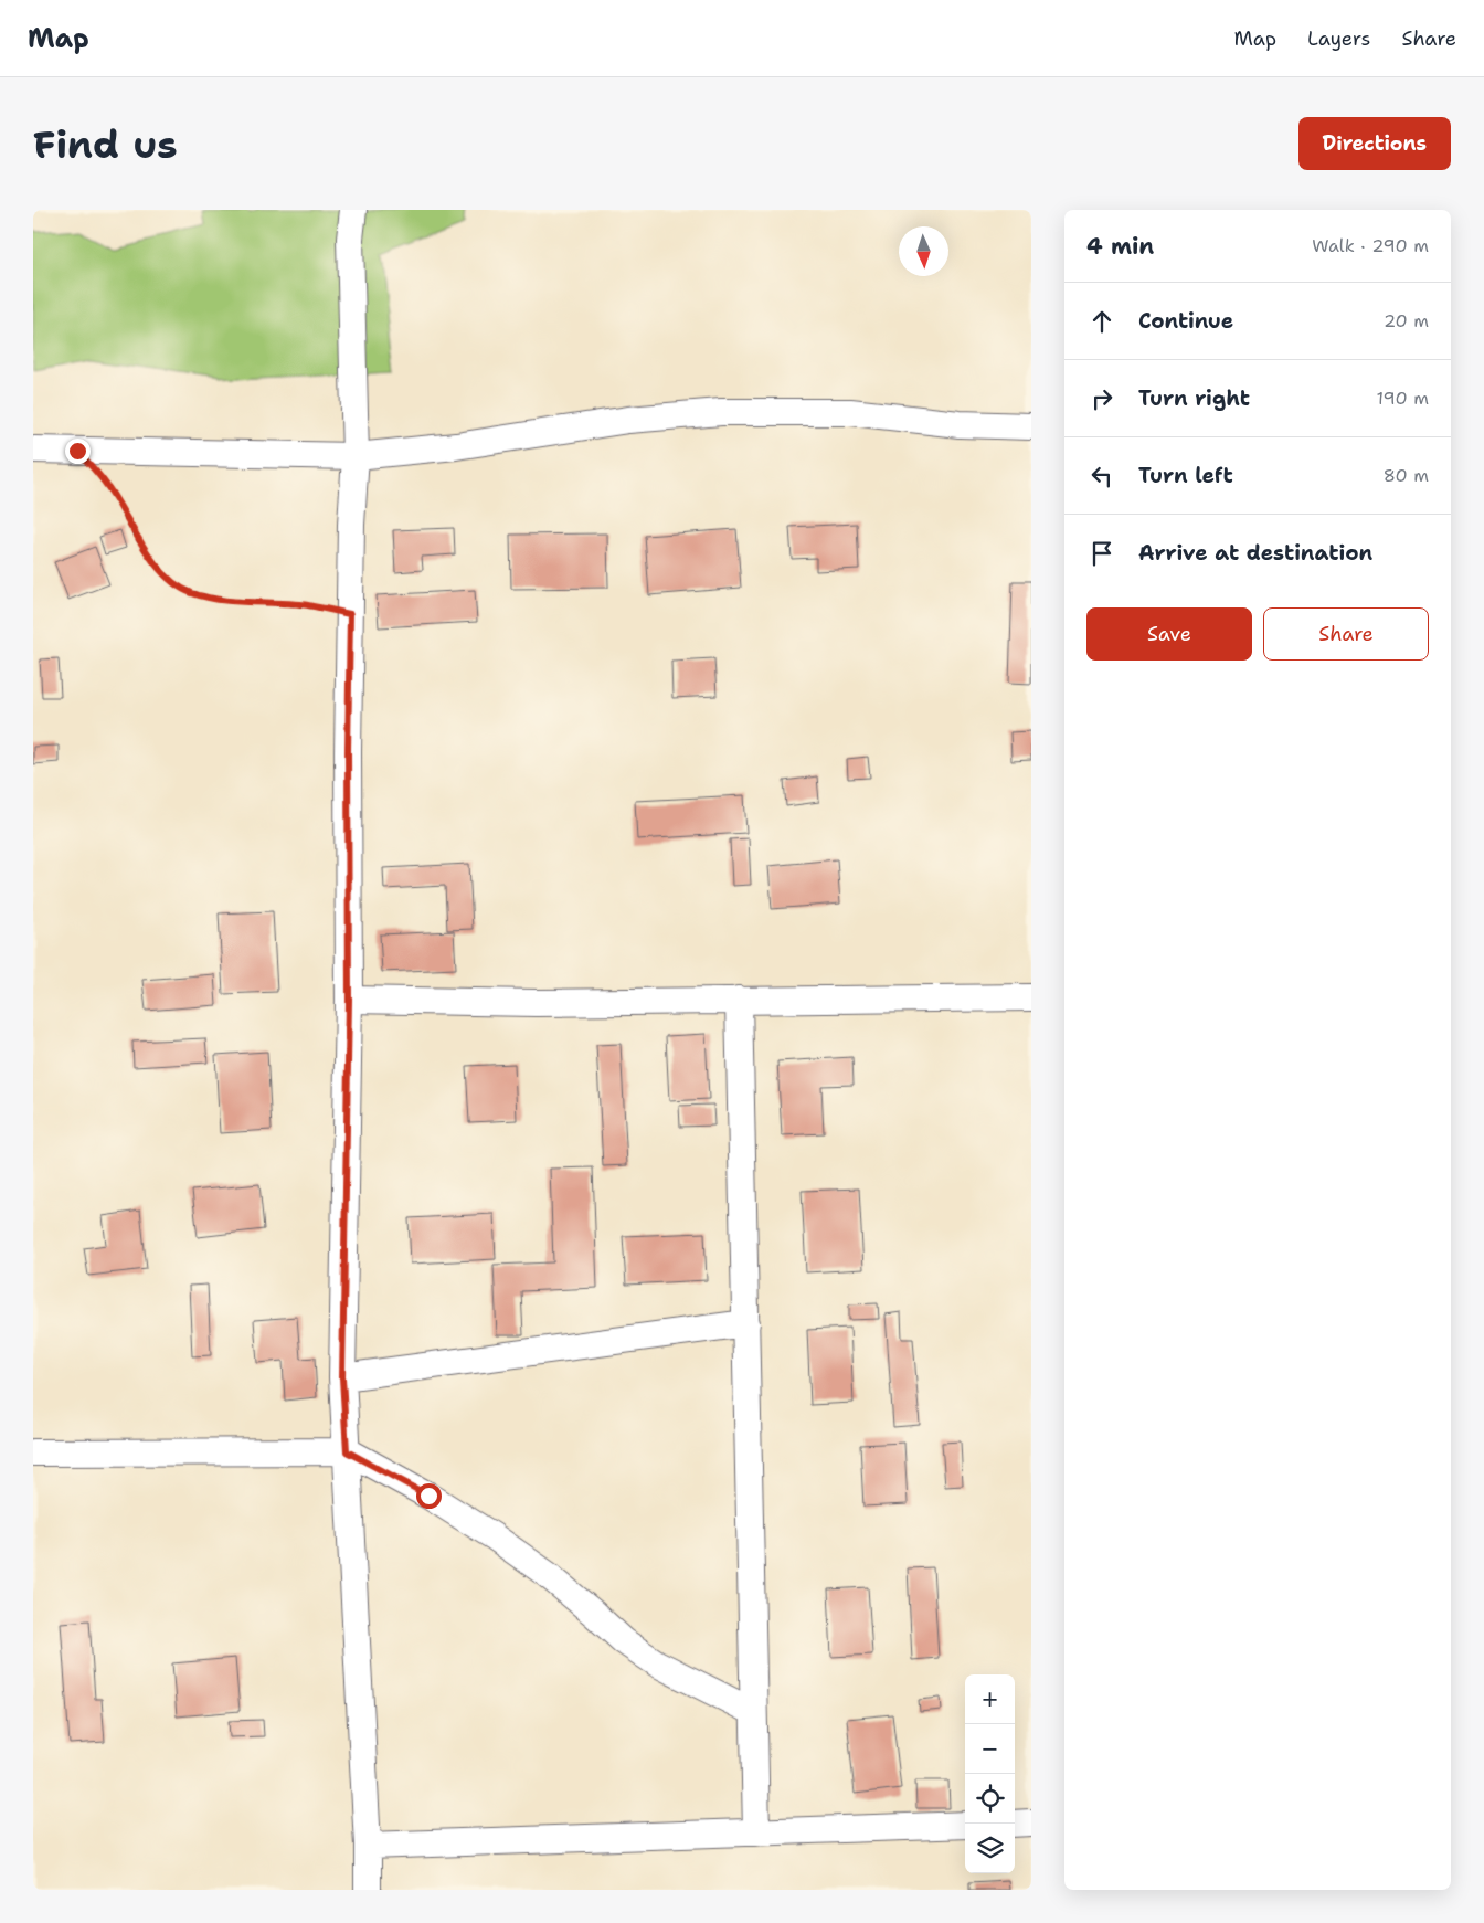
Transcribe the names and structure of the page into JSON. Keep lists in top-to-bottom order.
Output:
{
  "north": "bottom",
  "page": {
    "header": "Map",
    "nav": ["Map", "Layers", "Share"],
    "buttons": [
      "Directions",
      ["Save", "Share"]
    ],
    "title": "Find us",
    "heading": ["4 min", "Walk · 290 m"],
    "list": [
      ["Continue", "20 m"],
      ["Turn right", "190 m"],
      ["Turn left", "80 m"],
      "Arrive at destination"
    ],
    "map_buttons": ["+", "−"]
  }
}
